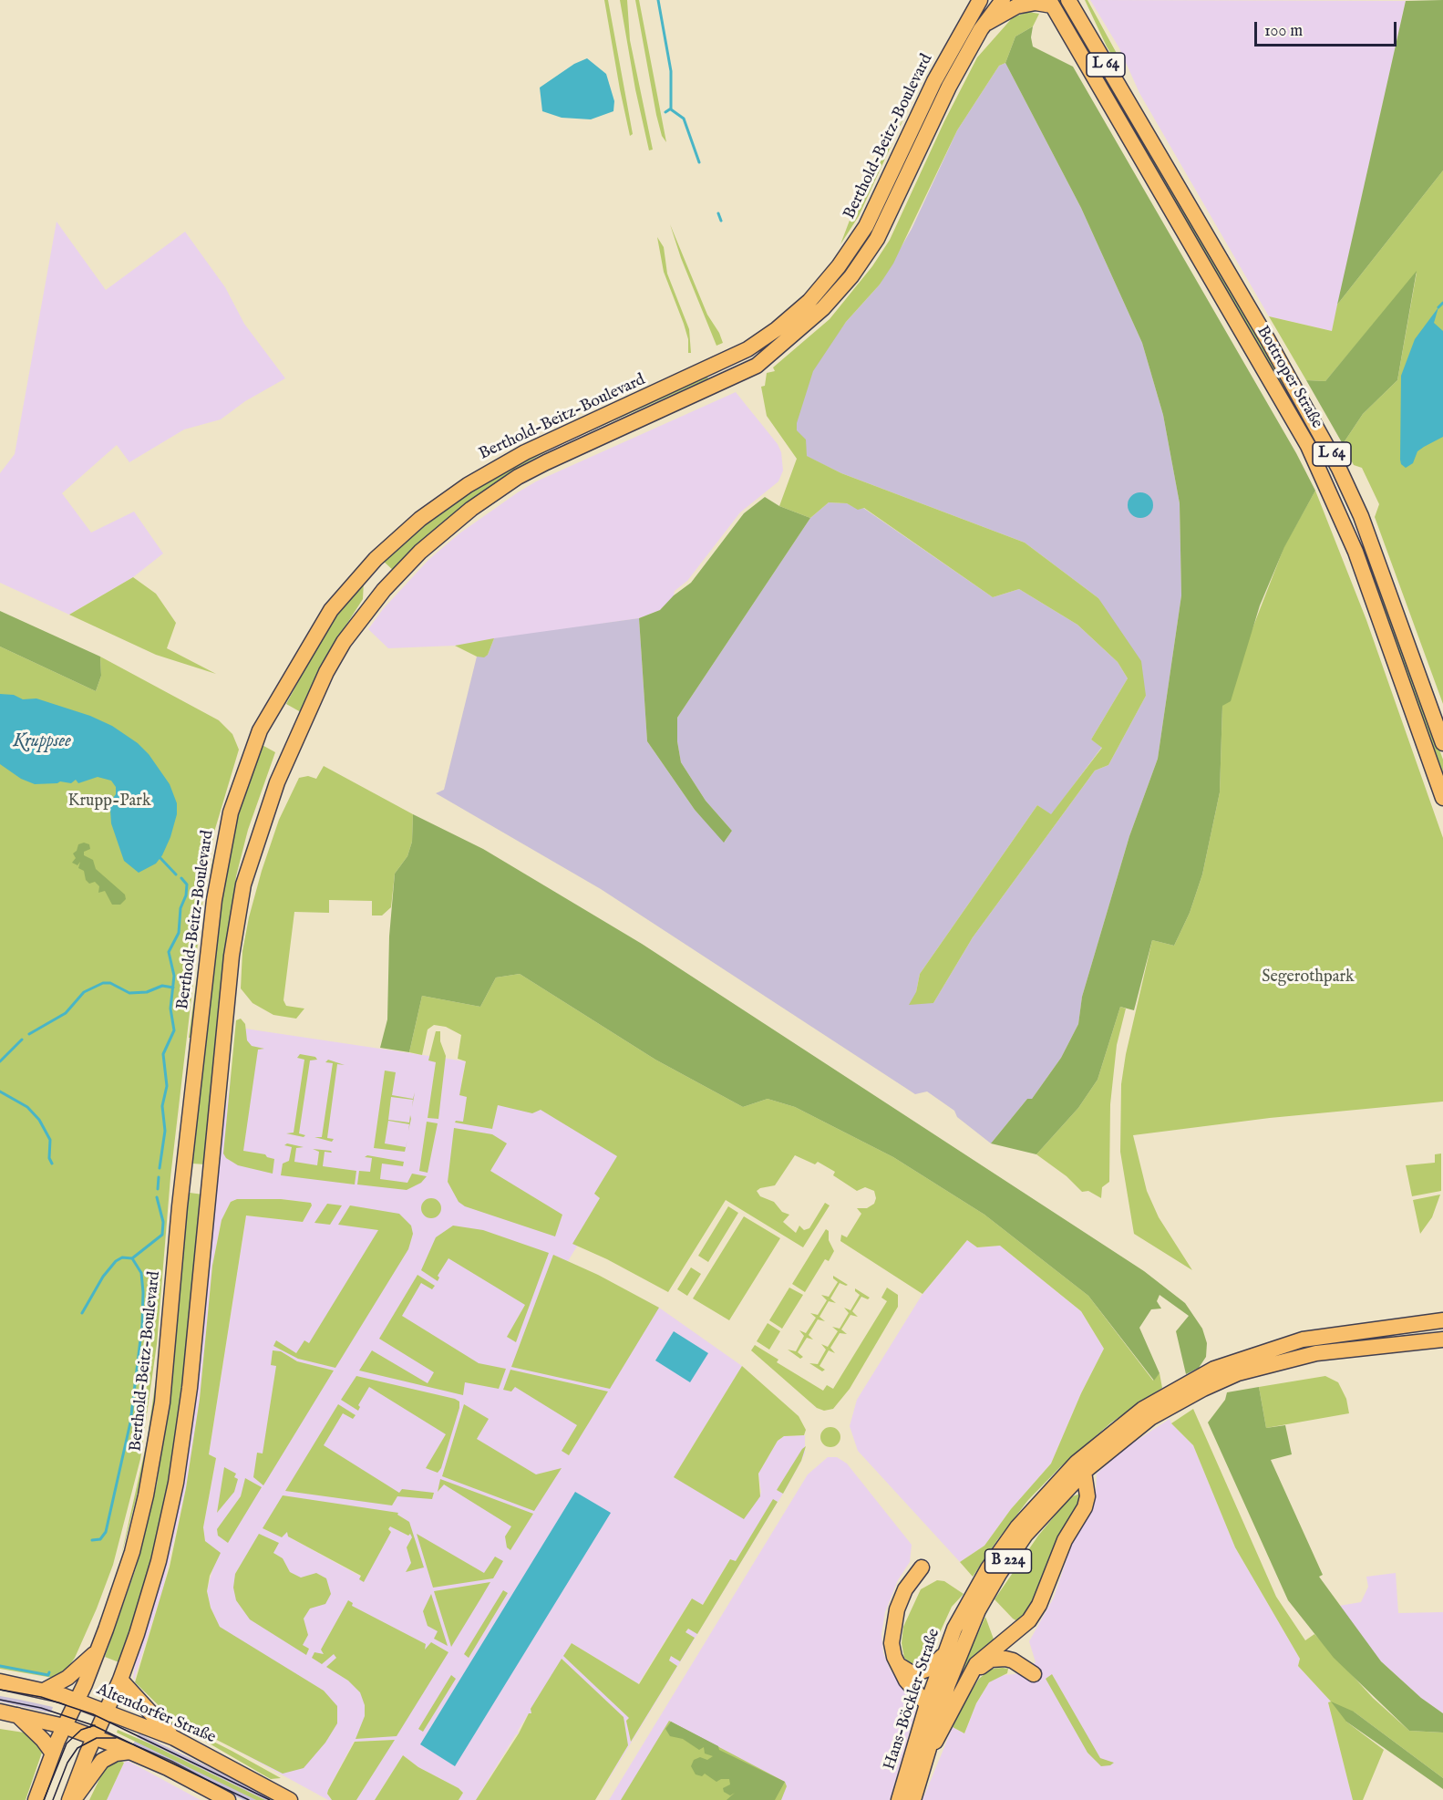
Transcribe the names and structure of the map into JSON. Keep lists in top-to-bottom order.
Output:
{
  "streets": {
    "main road": [
      "L 64",
      "Berthold-Beitz-Boulevard",
      "Bottroper Straße",
      "B 224",
      "Hans-Böckler-Straße",
      "Altendorfer Straße"
    ]
  },
  "crossings": [
    ["Berthold-Beitz-Boulevard", "Altendorfer Straße"]
  ],
  "water": ["Kruppsee"],
  "parks": ["Krupp-Park", "Segerothpark"],
  "scale_bar": "100 m"
}
